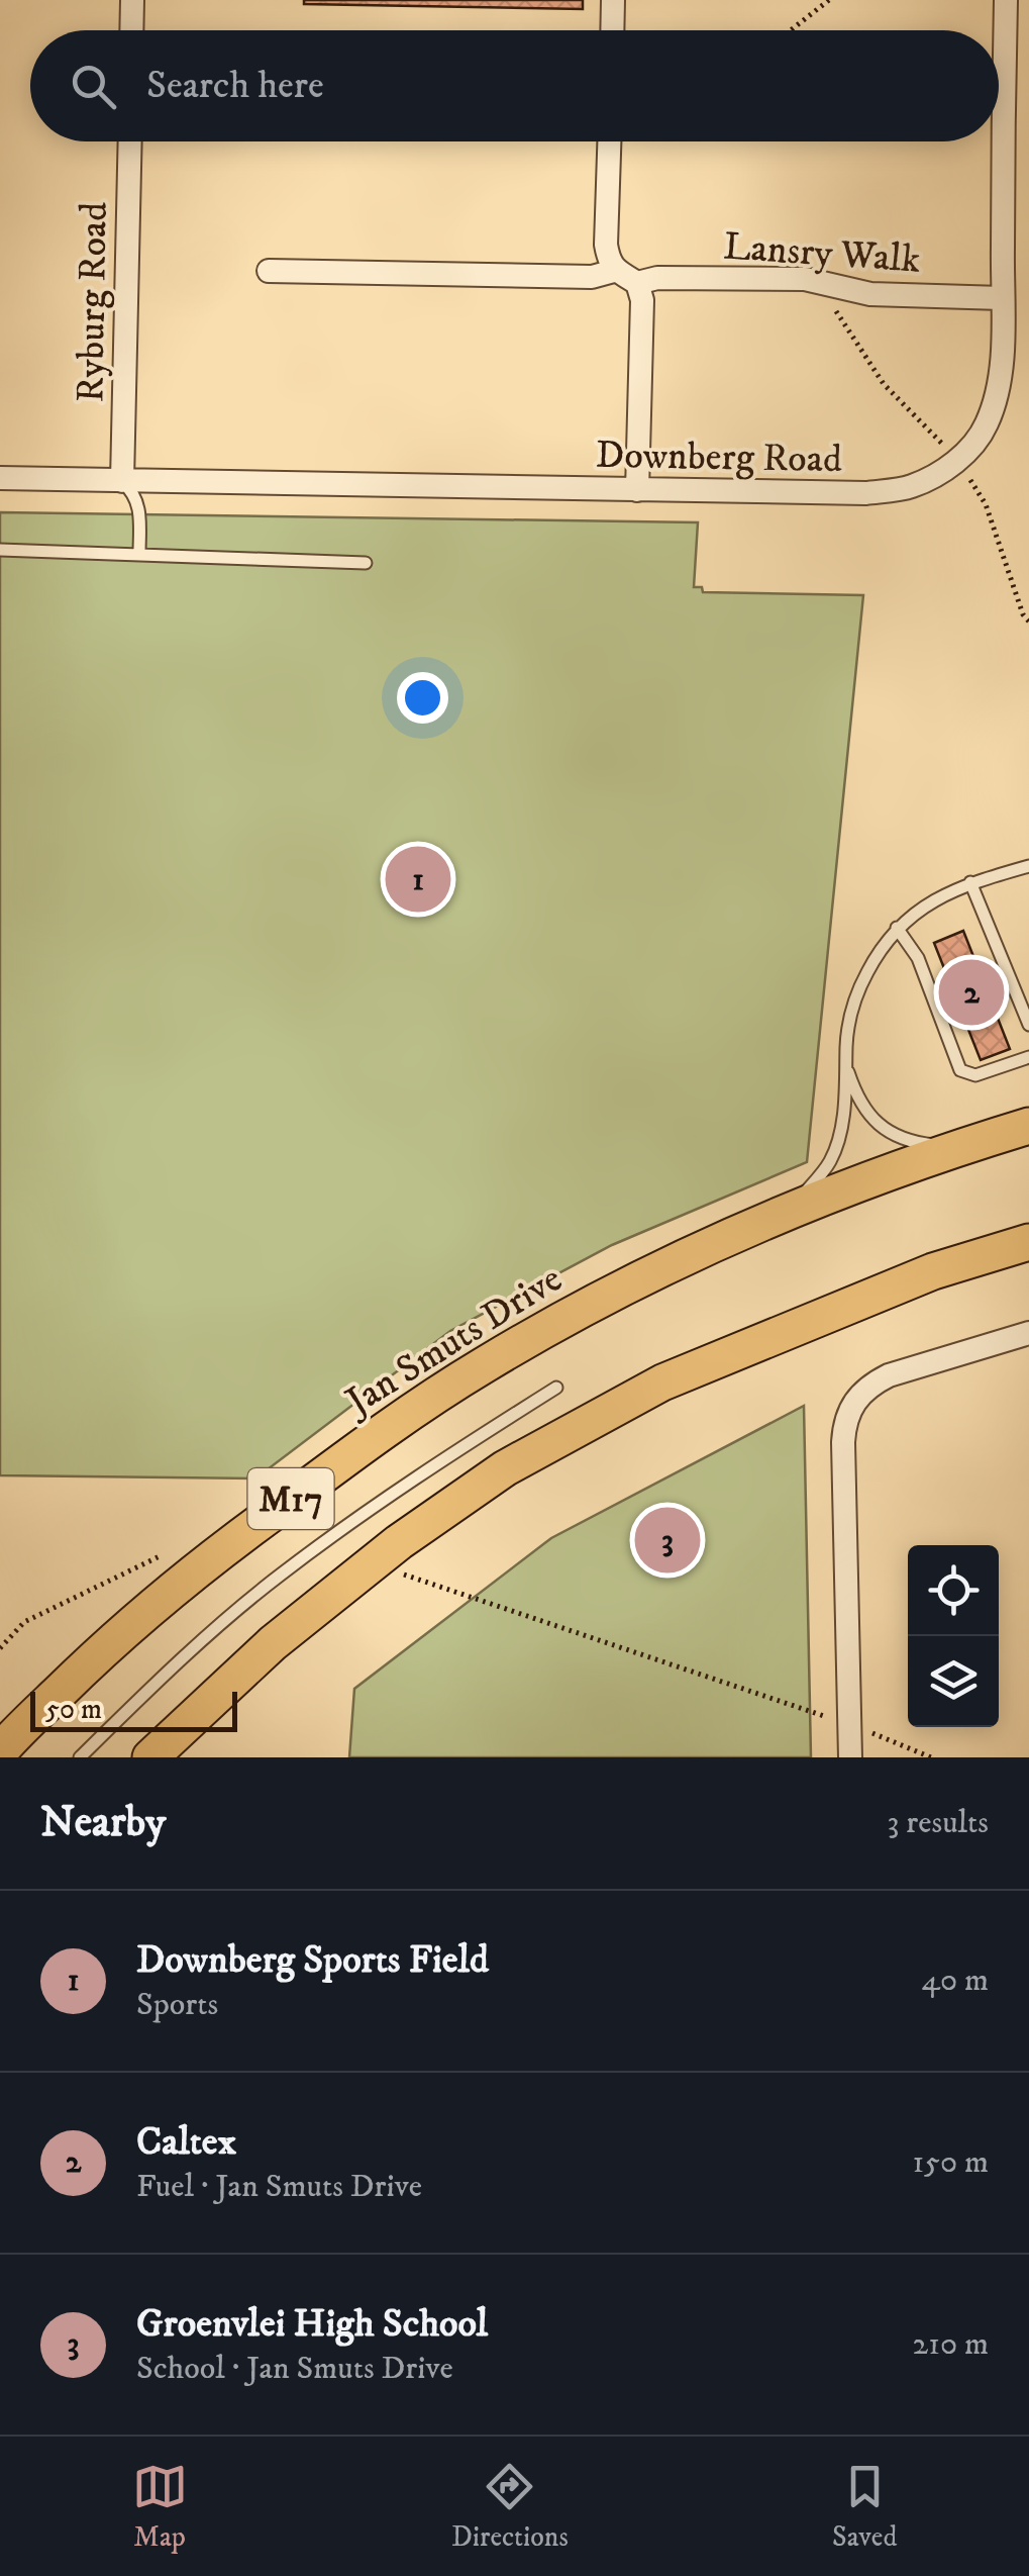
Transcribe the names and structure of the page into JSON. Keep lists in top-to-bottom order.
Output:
{
  "streets": {
    "main road": ["Jan Smuts Drive", "M17"],
    "street": ["Lansry Walk", "Ryburg Road", "Downberg Road"]
  },
  "crossings": [
    ["Lansry Walk", "Downberg Road"],
    ["Ryburg Road", "Downberg Road"]
  ],
  "scale_bar": "50 m",
  "page": {
    "search": "Search here",
    "pins": ["1", "2", "3"],
    "scale": "50 m",
    "heading": ["Nearby", "3 results"],
    "list": [
      {
        "mark": "1",
        "name": "Downberg Sports Field",
        "note": "Sports",
        "value": "40 m"
      },
      {
        "mark": "2",
        "name": "Caltex",
        "note": "Fuel · Jan Smuts Drive",
        "value": "150 m"
      },
      {
        "mark": "3",
        "name": "Groenvlei High School",
        "note": "School · Jan Smuts Drive",
        "value": "210 m"
      }
    ],
    "nav": ["Map", "Directions", "Saved"]
  }
}
